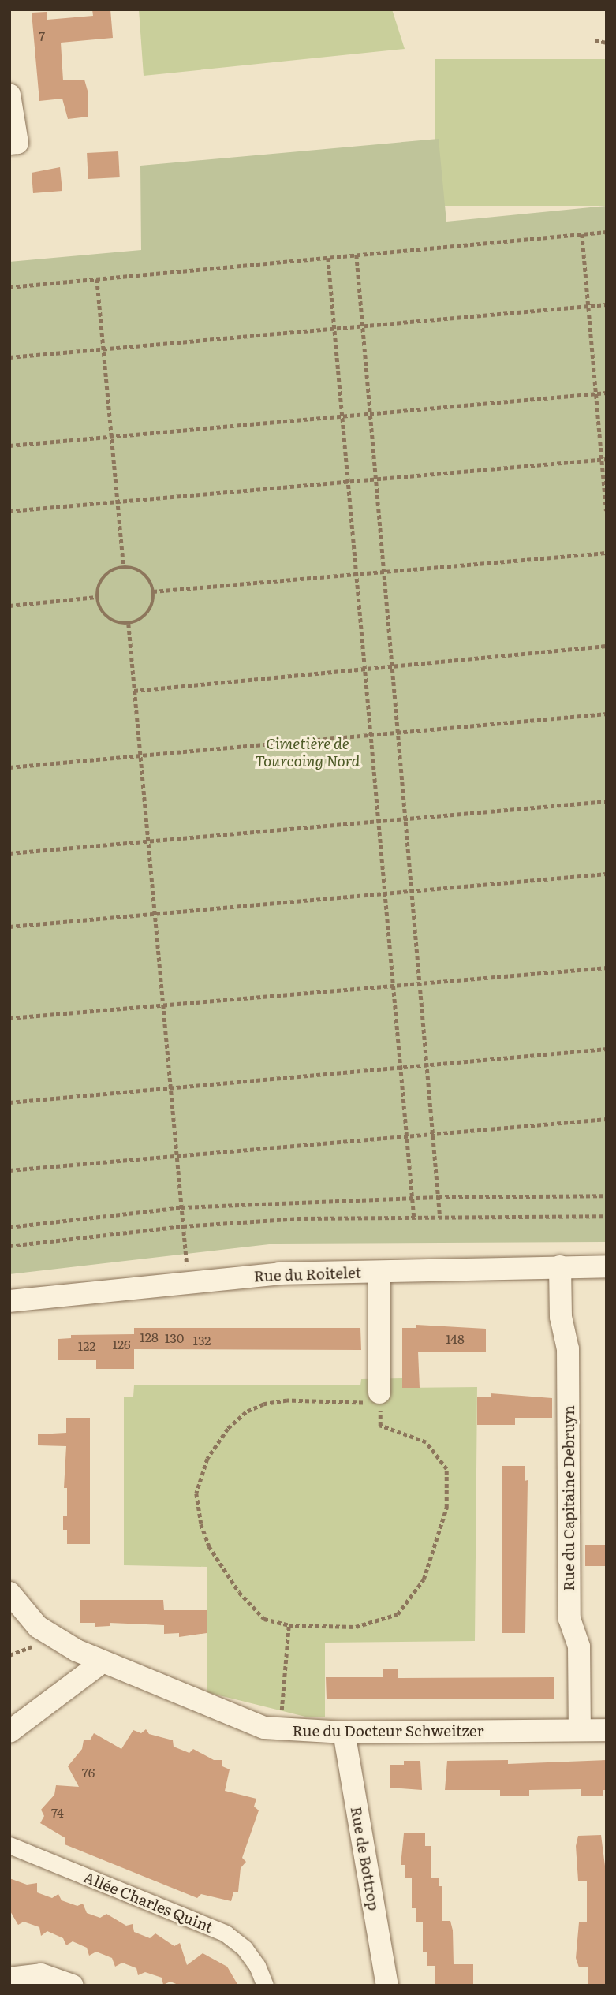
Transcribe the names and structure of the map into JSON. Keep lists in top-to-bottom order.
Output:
{
  "streets": {
    "street": [
      "Rue du Roitelet",
      "Rue du Capitaine Debruyn",
      "Rue du Docteur Schweitzer",
      "Rue de Bottrop",
      "Allée Charles Quint"
    ]
  },
  "crossings": [
    ["Rue du Roitelet", "Rue du Capitaine Debruyn"],
    ["Rue du Capitaine Debruyn", "Rue du Docteur Schweitzer"],
    ["Rue du Docteur Schweitzer", "Rue de Bottrop"]
  ],
  "parks": ["Cimetière de Tourcoing Nord"],
  "house_numbers": [
    "7",
    "128",
    "130",
    "148",
    "132",
    "126",
    "122",
    "76",
    "74"
  ]
}
